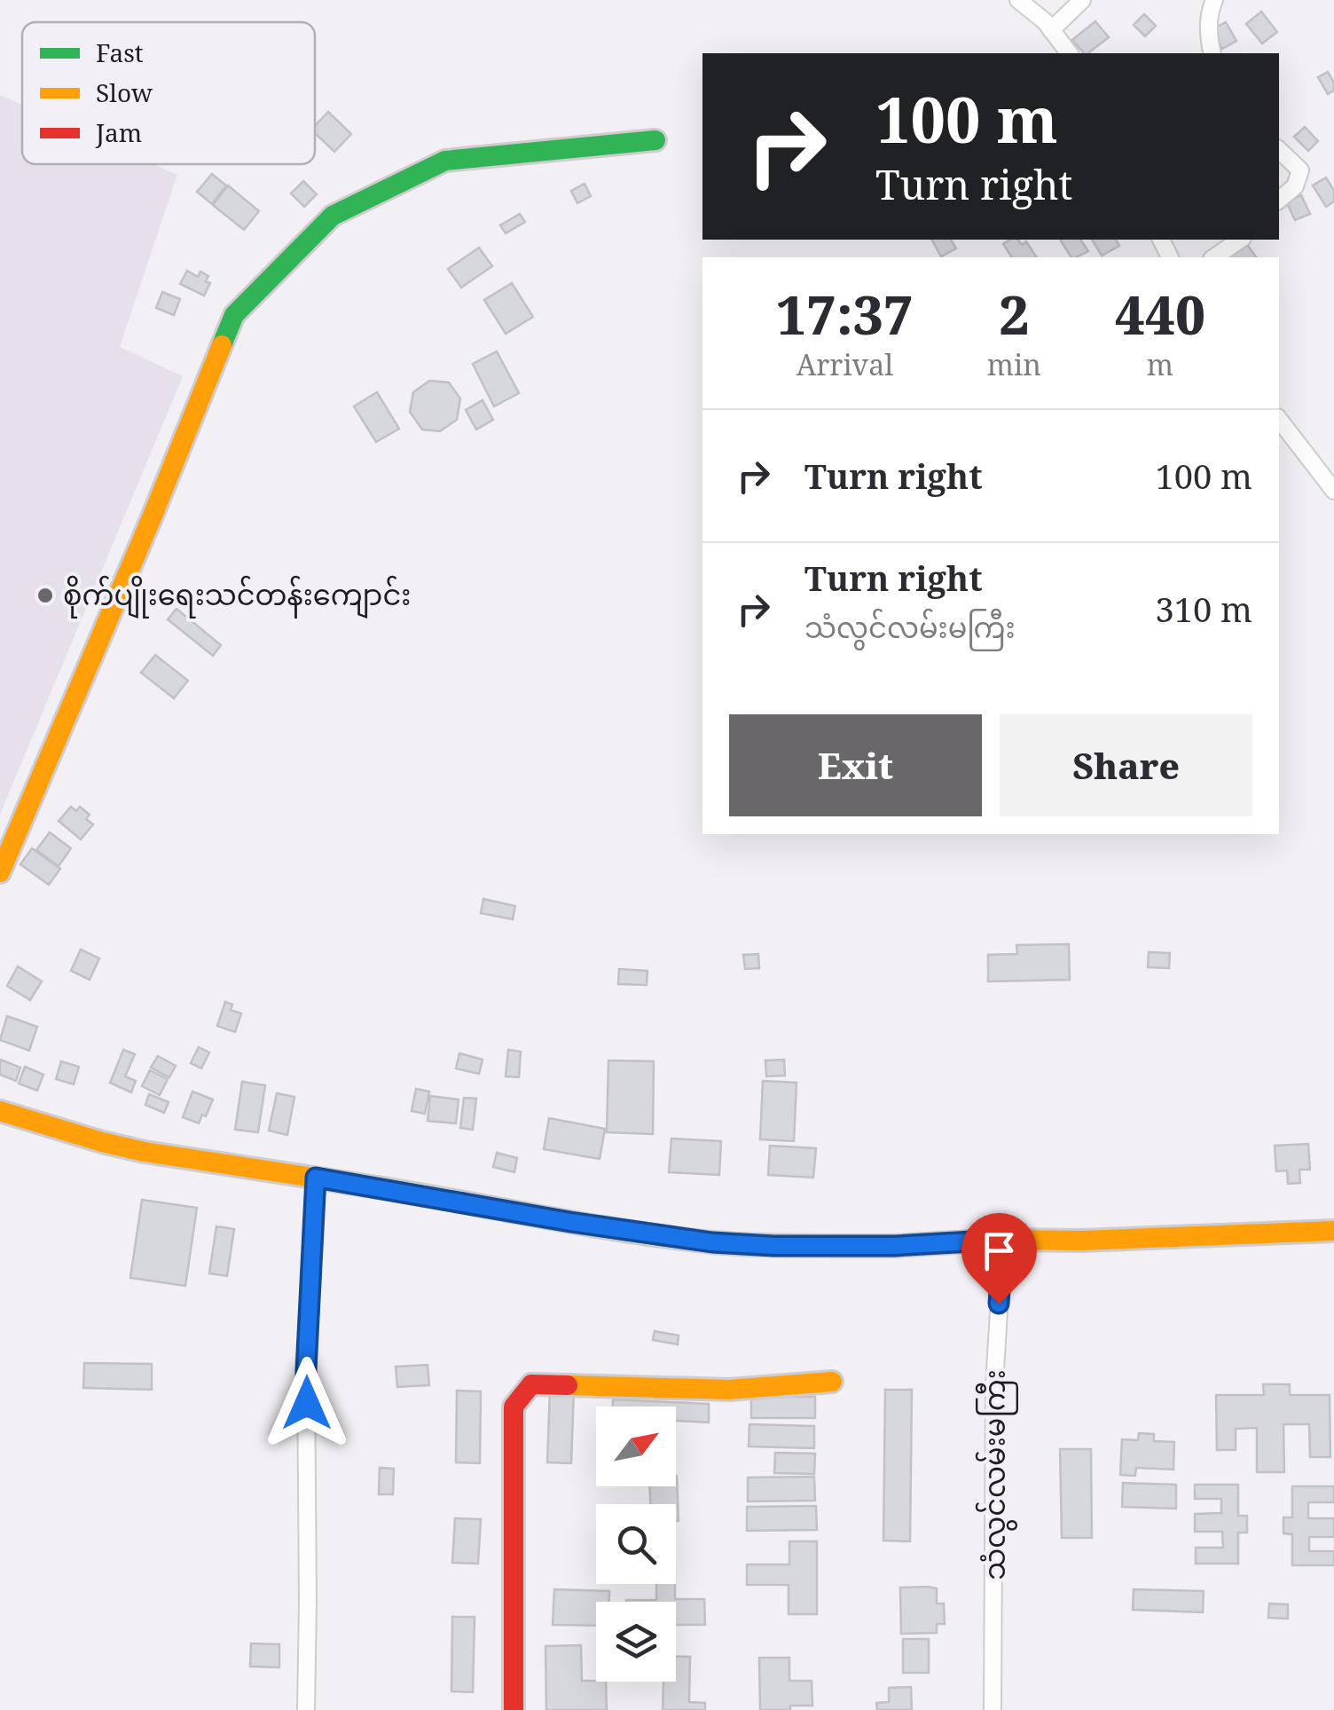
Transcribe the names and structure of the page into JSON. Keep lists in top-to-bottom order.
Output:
{
  "streets": {
    "street": ["သံလွင်လမ်းမကြီး"]
  },
  "places": ["စိုက်ပျိုးရေးသင်တန်းကျောင်း"],
  "legend": ["Fast", "Slow", "Jam"],
  "north": "top right",
  "page": {
    "turn": ["100 m", "Turn right"],
    "eta": [
      "17:37",
      "Arrival",
      "2",
      "min",
      "440",
      "m"
    ],
    "list": [
      {
        "name": "Turn right",
        "value": "100 m"
      },
      {
        "name": "Turn right",
        "note": "သံလွင်လမ်းမကြီး",
        "value": "310 m"
      }
    ],
    "buttons": ["Exit", "Share"]
  }
}
